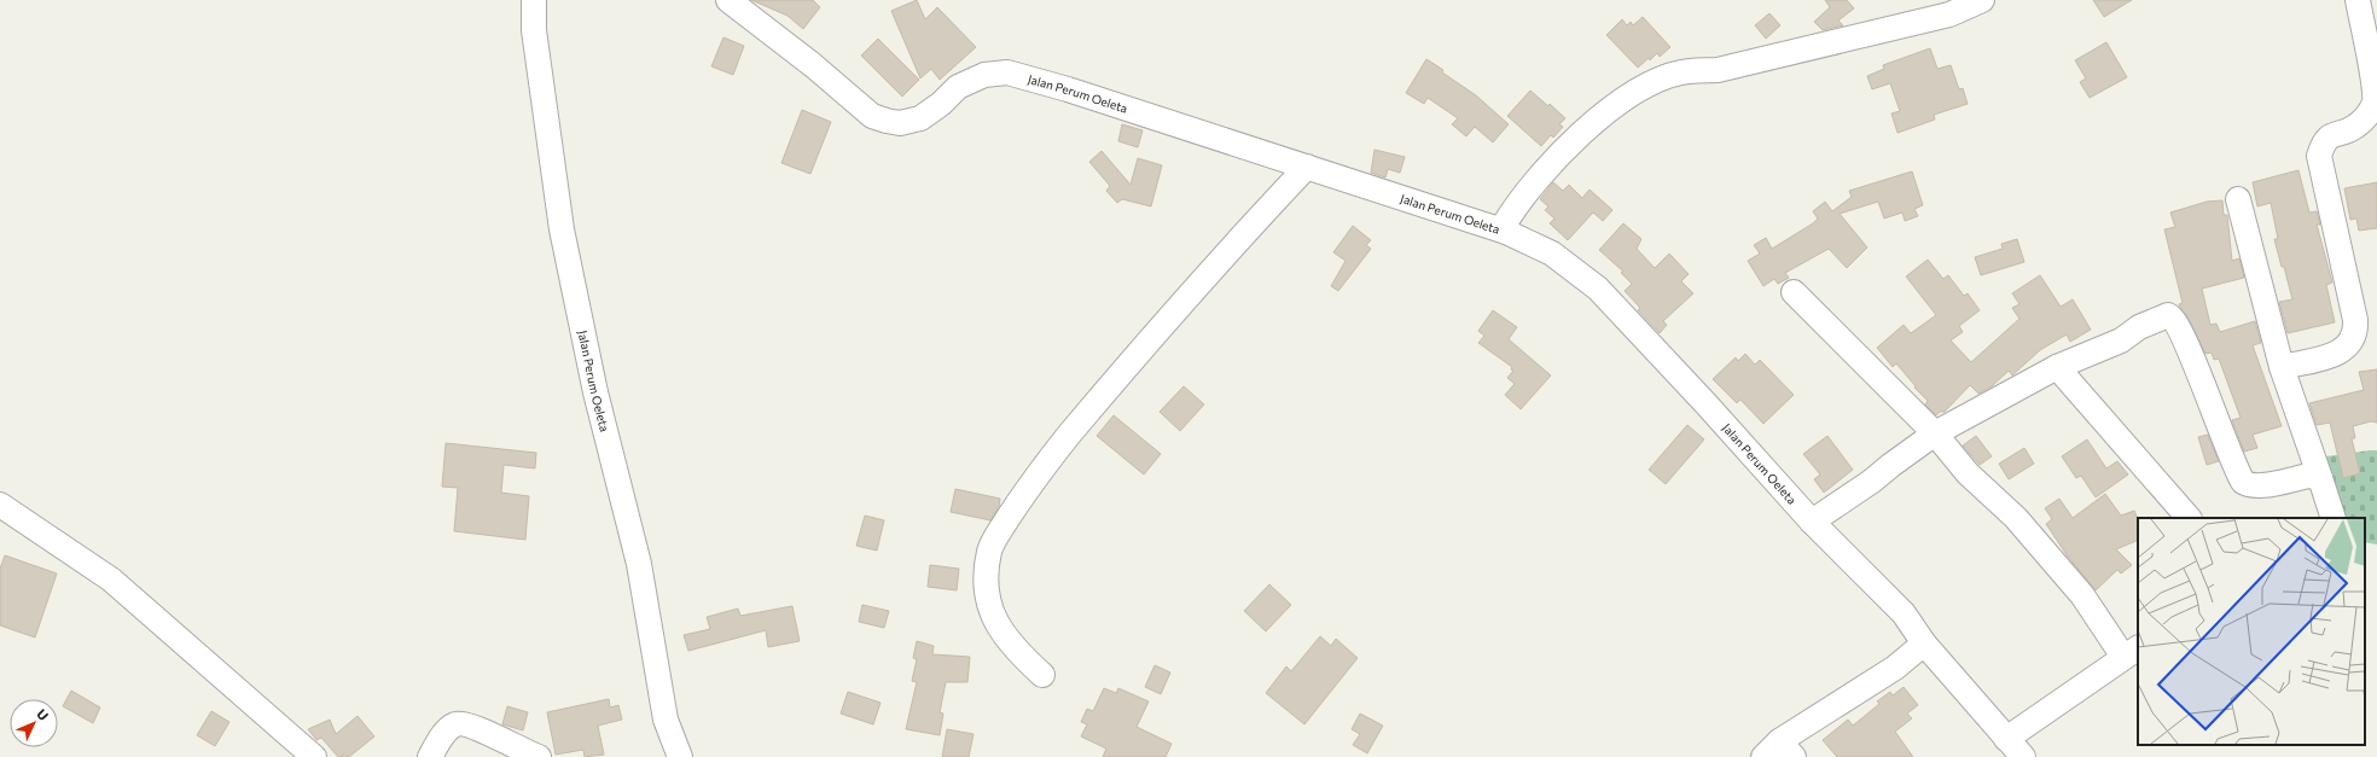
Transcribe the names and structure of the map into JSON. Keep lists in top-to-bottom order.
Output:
{
  "streets": {
    "street": ["Jalan Perum Oeleta"]
  },
  "north": "top right"
}
